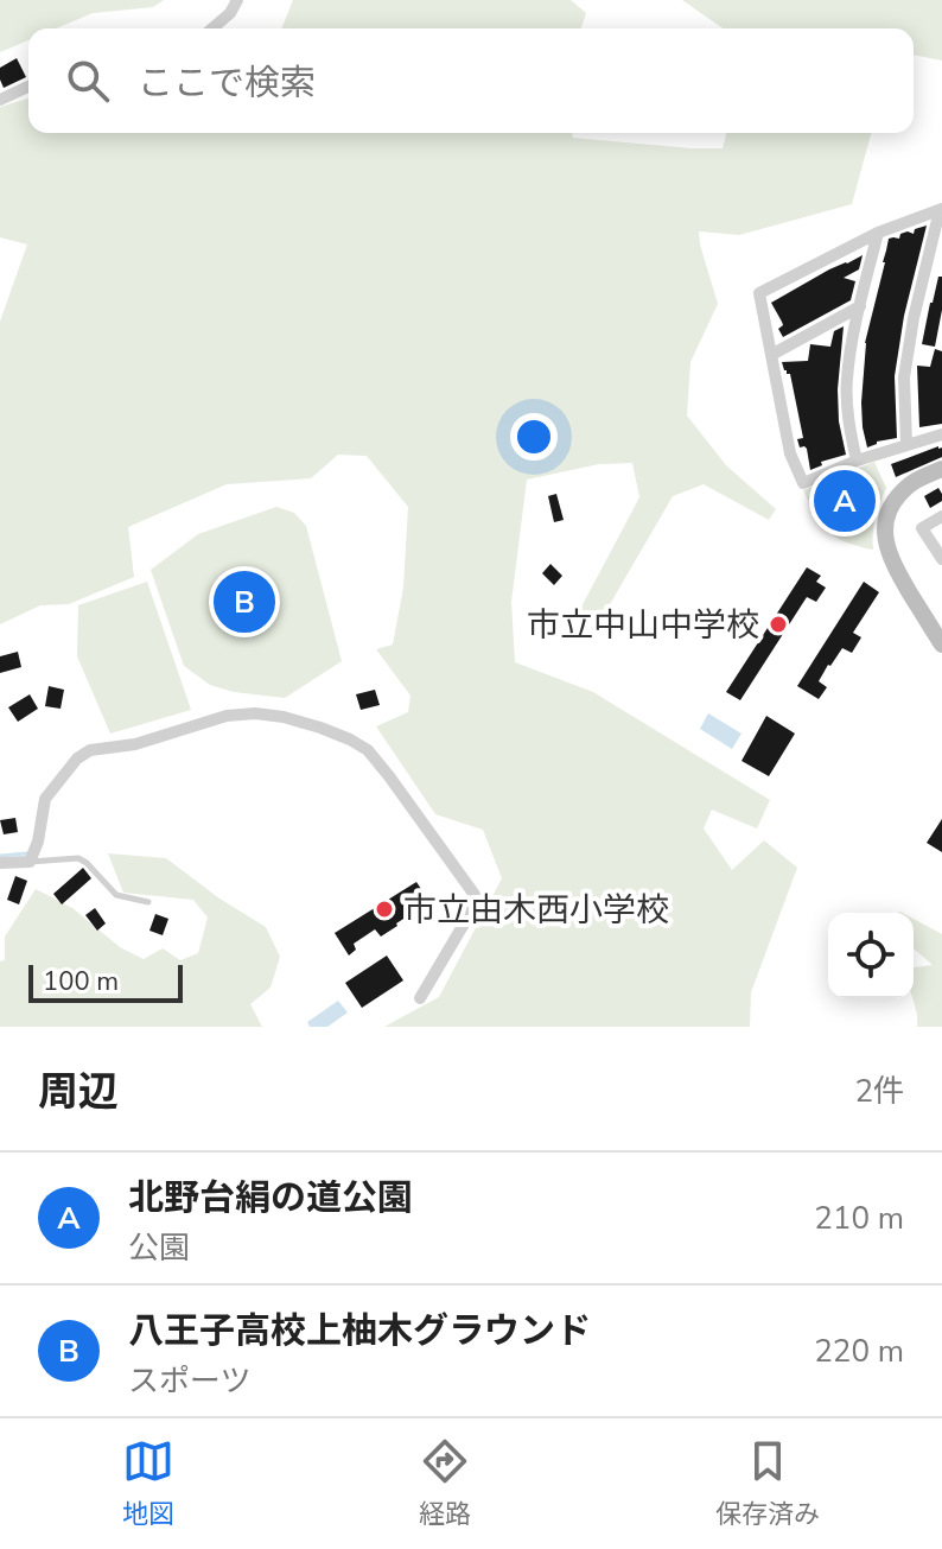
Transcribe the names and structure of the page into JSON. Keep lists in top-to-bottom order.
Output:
{
  "places": ["市立中山中学校", "市立由木西小学校"],
  "scale_bar": "100 m",
  "page": {
    "search": "ここで検索",
    "pins": ["A", "B"],
    "scale": "100 m",
    "heading": ["周辺", "2件"],
    "list": [
      {
        "mark": "A",
        "name": "北野台絹の道公園",
        "note": "公園",
        "value": "210 m"
      },
      {
        "mark": "B",
        "name": "八王子高校上柚木グラウンド",
        "note": "スポーツ",
        "value": "220 m"
      }
    ],
    "nav": ["地図", "経路", "保存済み"]
  }
}
